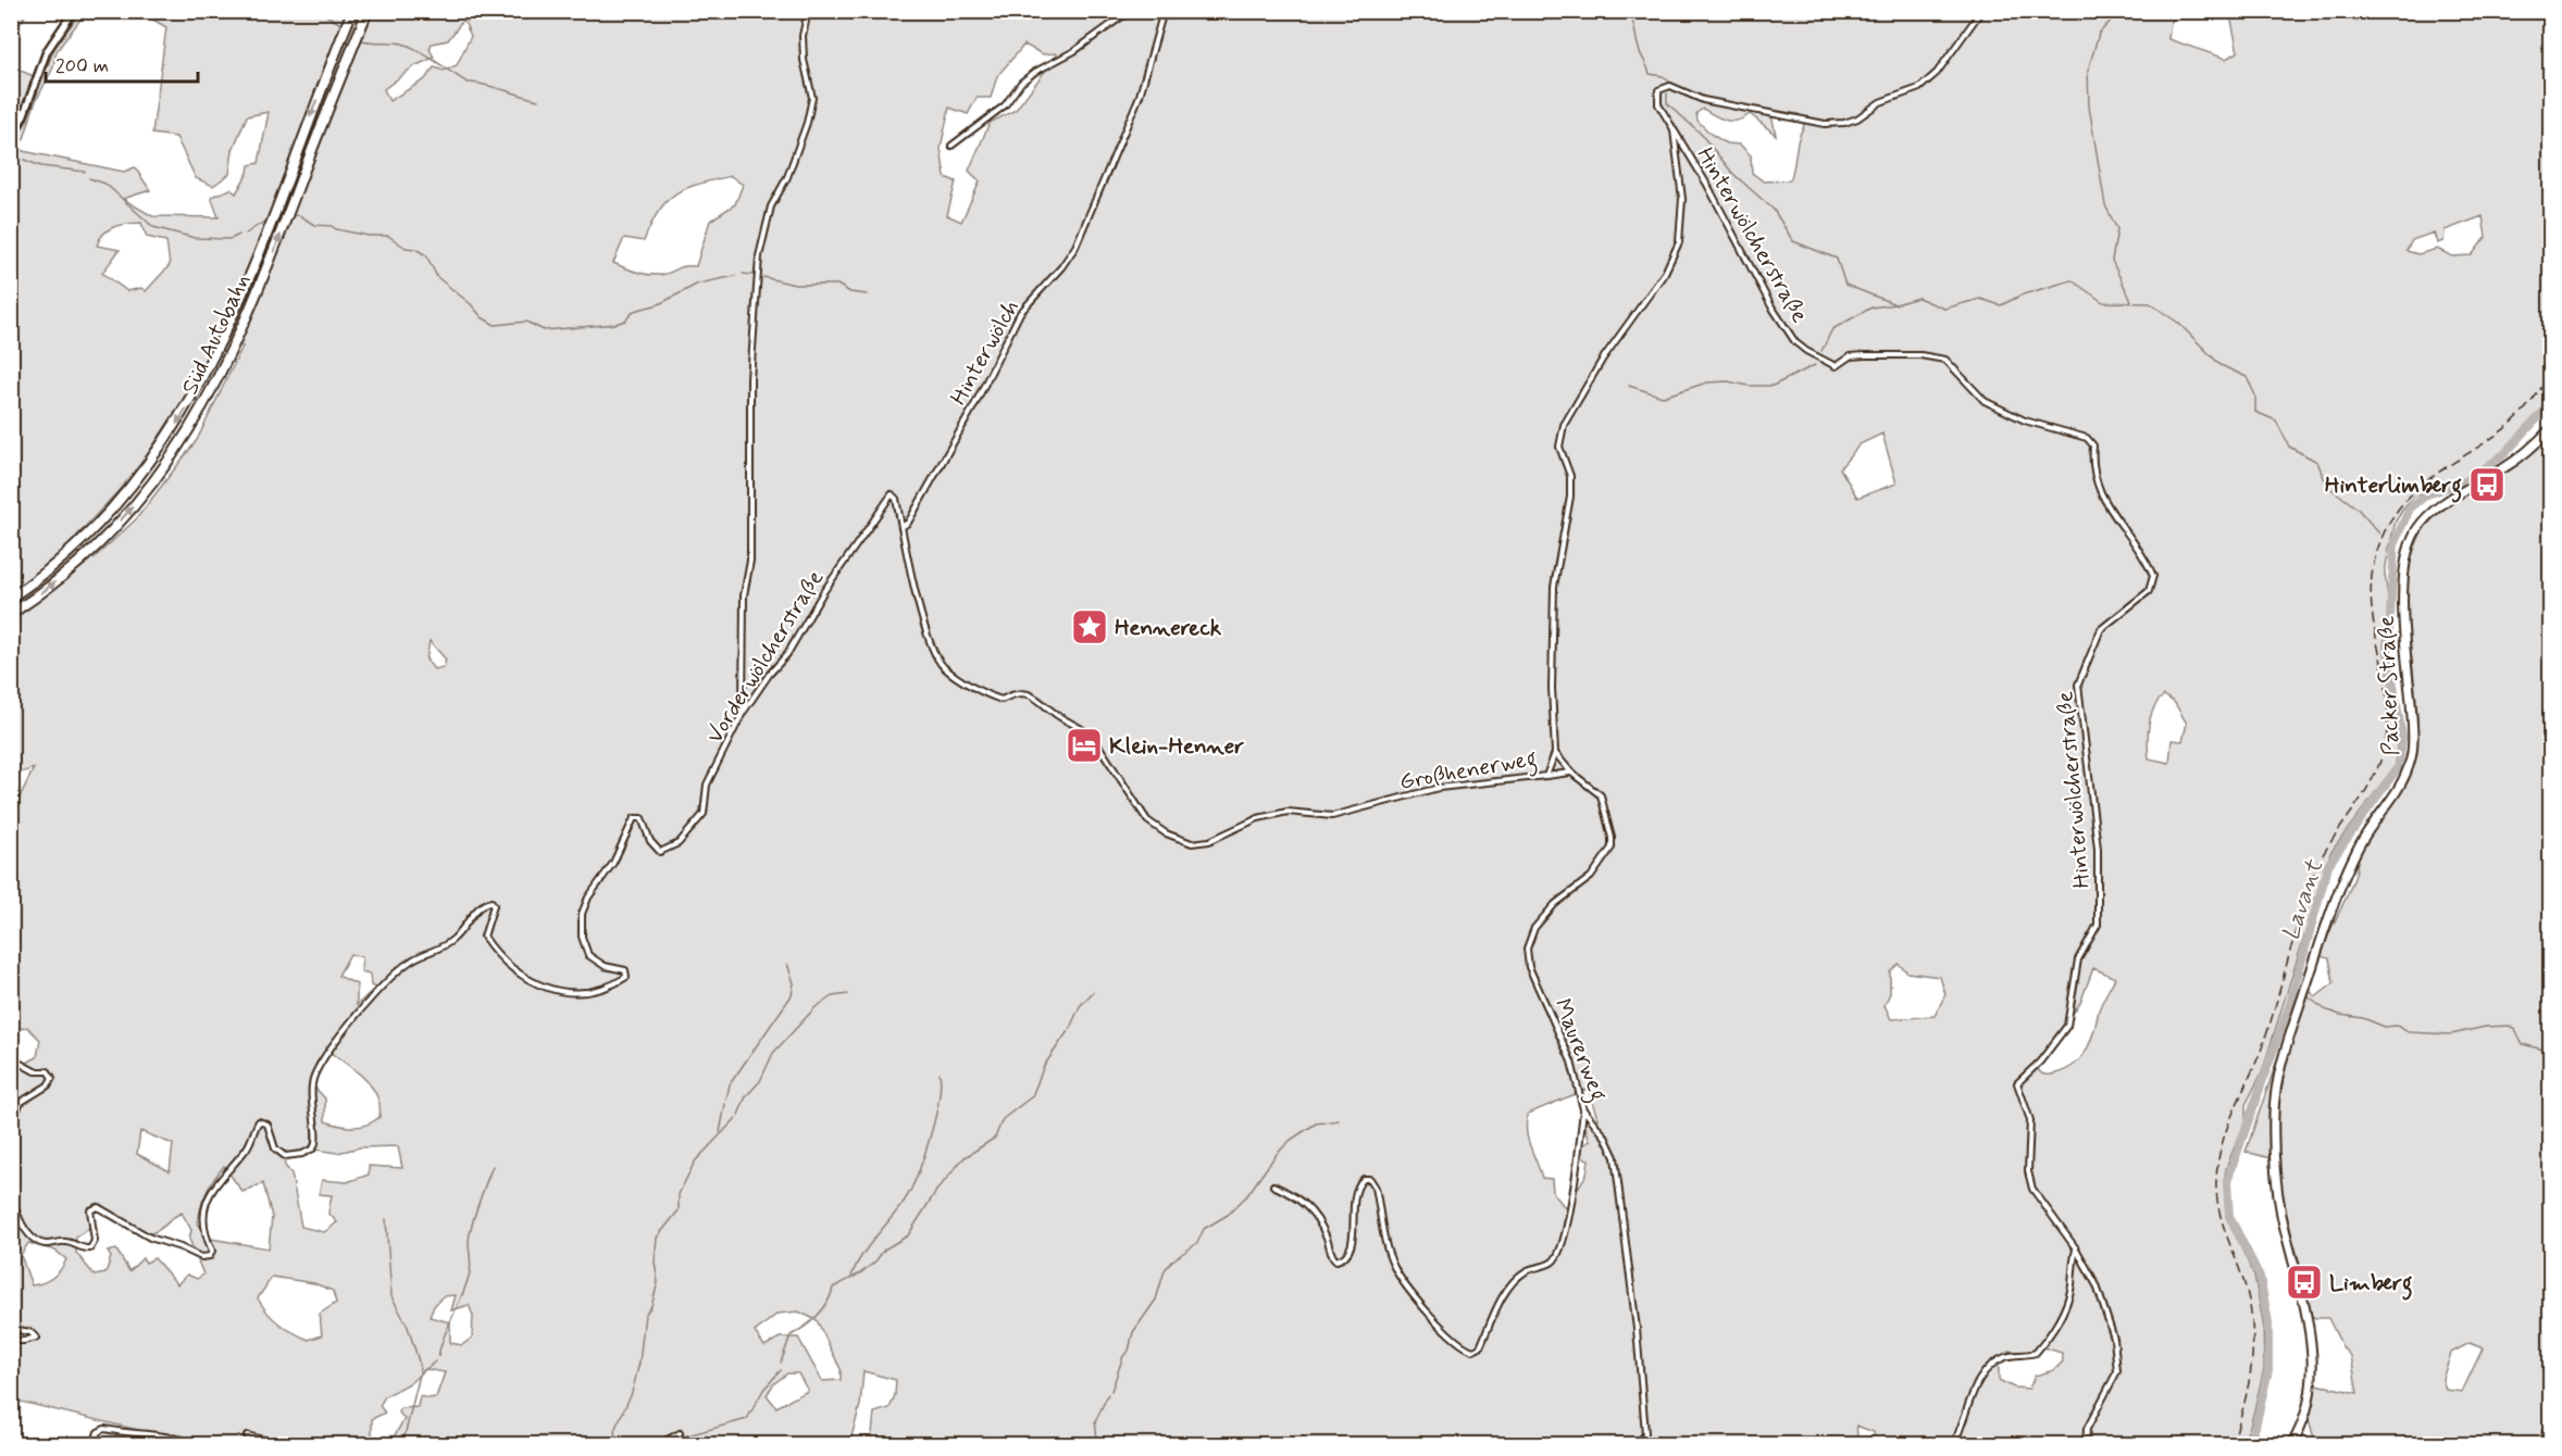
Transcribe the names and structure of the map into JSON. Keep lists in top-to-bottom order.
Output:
{
  "streets": {
    "highway": ["Süd Autobahn"],
    "main road": ["Packer Straße"],
    "street": [
      "Hinterwölcherstraße",
      "Hinterwölch",
      "Vorderwölcherstraße",
      "Großhenerweg",
      "Maurerweg"
    ]
  },
  "crossings": [
    ["Hinterwölcherstraße", "Großhenerweg"],
    ["Hinterwölch", "Vorderwölcherstraße"],
    ["Hinterwölch", "Großhenerweg"],
    ["Vorderwölcherstraße", "Großhenerweg"],
    ["Großhenerweg", "Maurerweg"]
  ],
  "water": ["Lavant"],
  "places": {
    "bus stop": ["Hinterlimberg", "Limberg"],
    "place": ["Hennereck"],
    "hotel": ["Klein-Henner"]
  },
  "scale_bar": "200 m"
}
